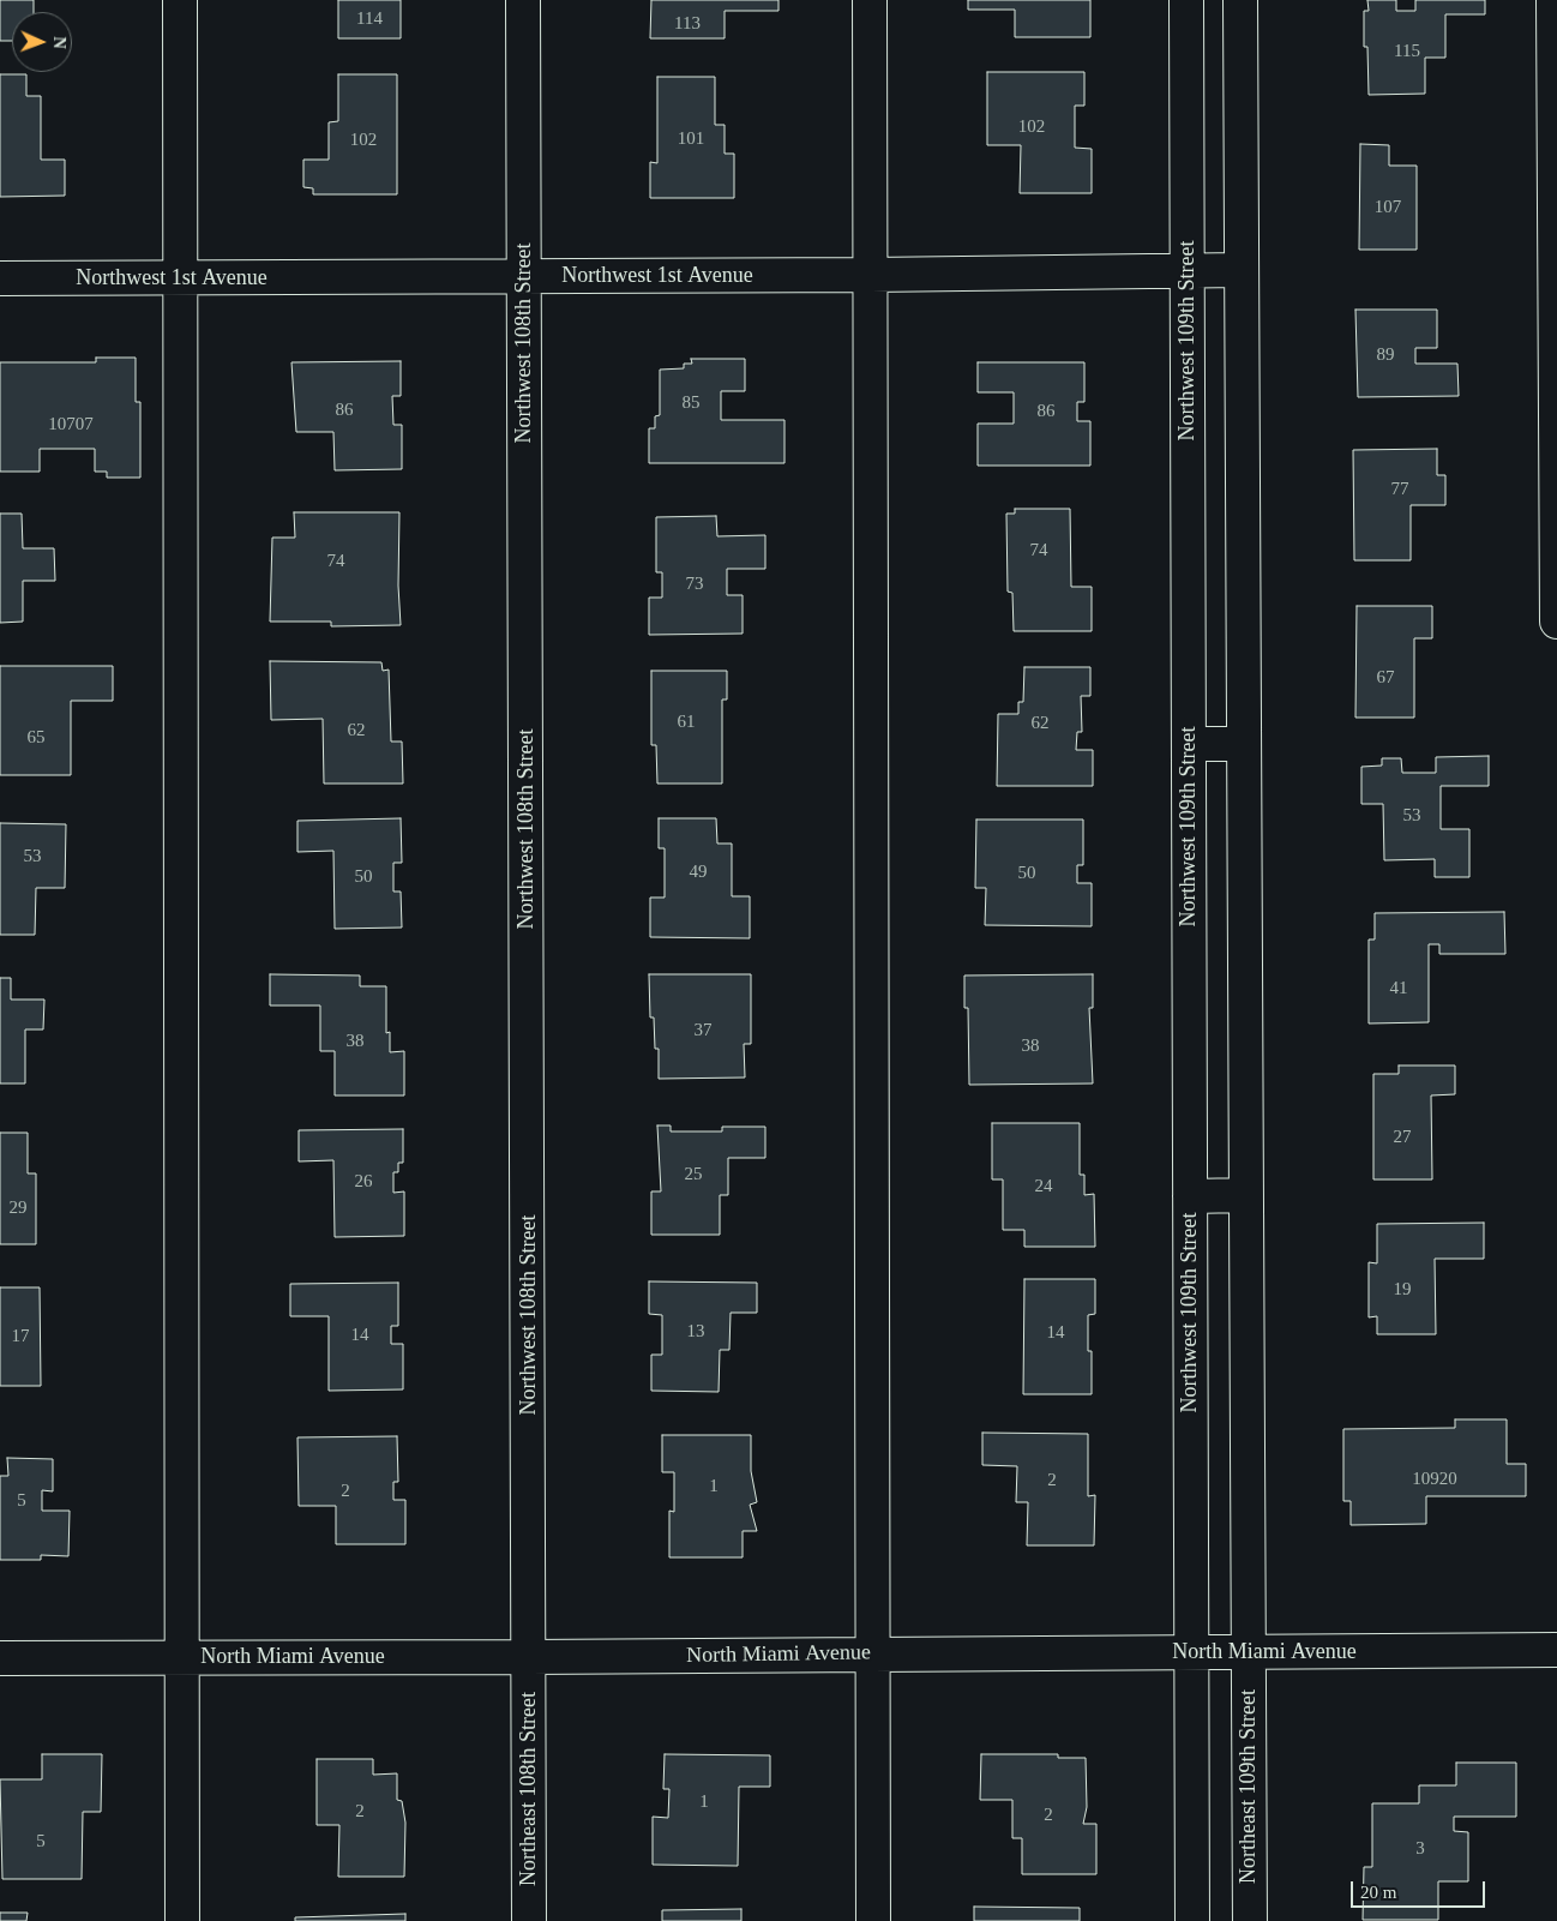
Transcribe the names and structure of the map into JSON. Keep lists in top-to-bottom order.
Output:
{
  "streets": {
    "street": [
      "Northwest 1st Avenue",
      "Northwest 109th Street",
      "Northwest 108th Street",
      "North Miami Avenue",
      "Northeast 109th Street",
      "Northeast 108th Street"
    ]
  },
  "crossings": [
    ["Northwest 1st Avenue", "Northwest 109th Street"],
    ["Northwest 1st Avenue", "Northwest 108th Street"],
    ["Northwest 109th Street", "North Miami Avenue"],
    ["Northwest 108th Street", "North Miami Avenue"],
    ["Northwest 108th Street", "Northeast 108th Street"],
    ["North Miami Avenue", "Northeast 109th Street"],
    ["North Miami Avenue", "Northeast 108th Street"]
  ],
  "house_numbers": [
    "114",
    "113",
    "115",
    "102",
    "101",
    "102",
    "107",
    "89",
    "85",
    "86",
    "86",
    "10707",
    "77",
    "74",
    "74",
    "73",
    "67",
    "61",
    "62",
    "62",
    "65",
    "53",
    "53",
    "49",
    "50",
    "50",
    "41",
    "37",
    "38",
    "38",
    "27",
    "25",
    "26",
    "24",
    "29",
    "19",
    "13",
    "14",
    "14",
    "17",
    "10920",
    "2",
    "1",
    "2",
    "5",
    "1",
    "2",
    "2",
    "5",
    "3"
  ],
  "scale_bar": "20 m",
  "north": "right"
}
